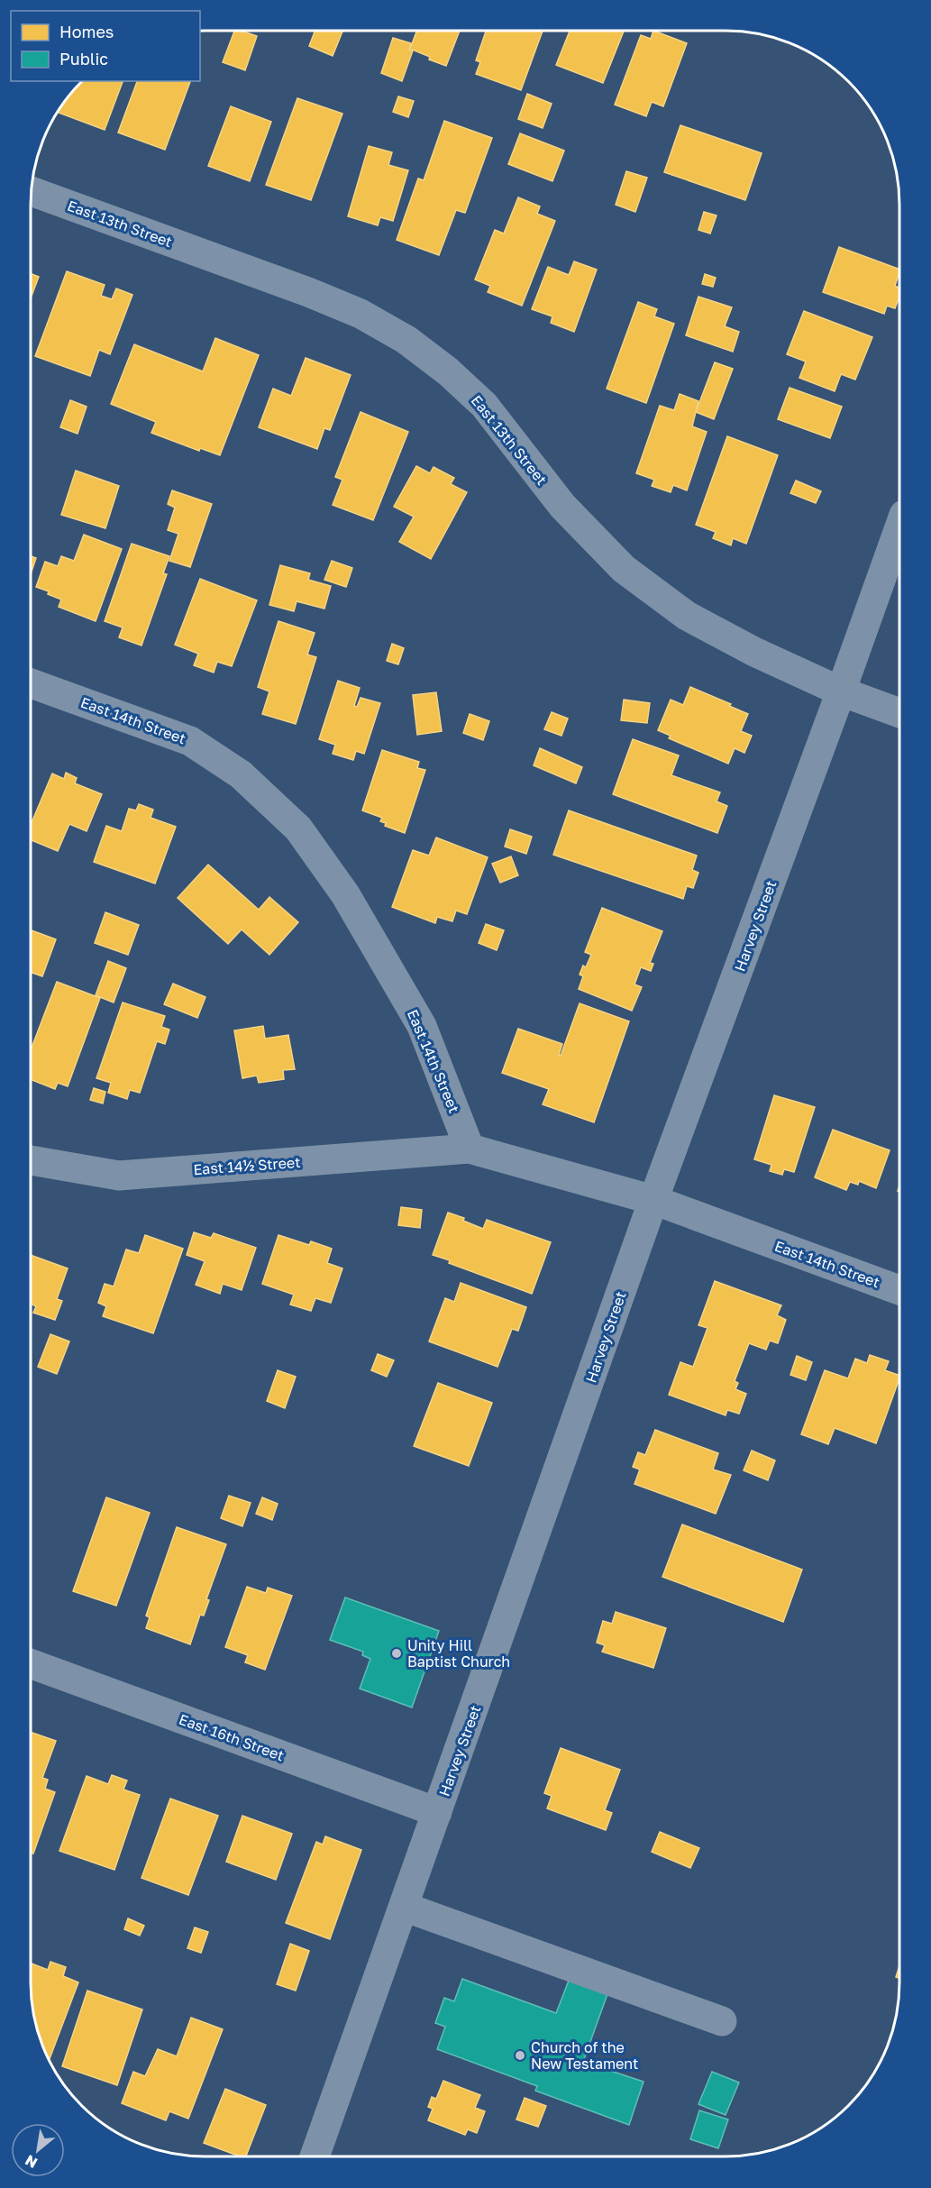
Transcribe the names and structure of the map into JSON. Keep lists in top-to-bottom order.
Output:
{
  "streets": {
    "street": [
      "East 13th Street",
      "East 14th Street",
      "Harvey Street",
      "East 14½ Street",
      "East 16th Street"
    ]
  },
  "crossings": [
    ["East 13th Street", "Harvey Street"],
    ["East 14th Street", "Harvey Street"],
    ["East 14th Street", "East 14½ Street"],
    ["Harvey Street", "East 16th Street"]
  ],
  "places": ["Unity Hill Baptist Church", "Church of the New Testament"],
  "legend": ["Homes", "Public"],
  "north": "bottom left"
}
